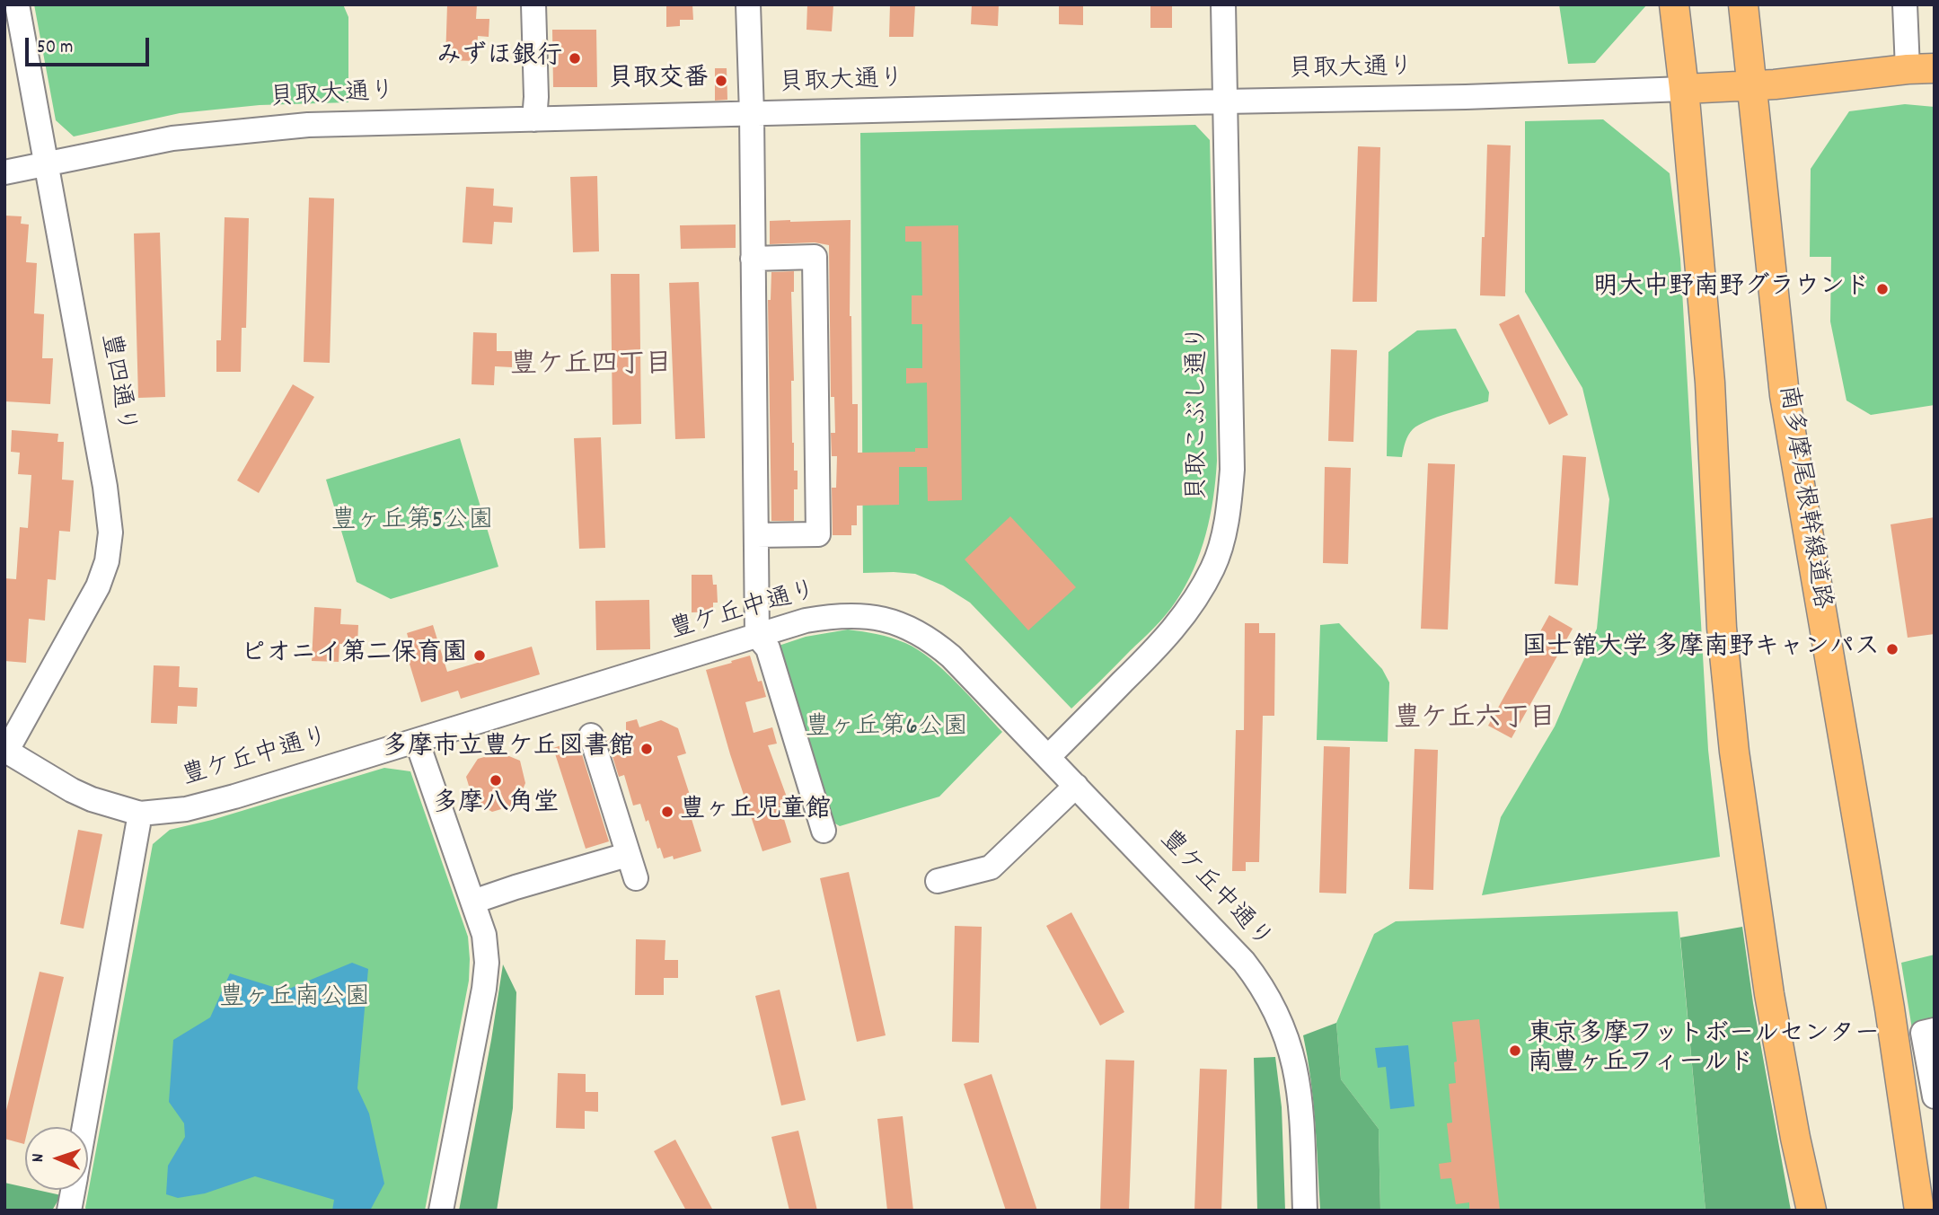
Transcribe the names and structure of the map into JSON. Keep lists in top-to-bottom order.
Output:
{
  "streets": {
    "main road": ["南多摩尾根幹線道路"],
    "street": [
      "貝取大通り",
      "豊四通り",
      "貝取こぶし通り",
      "豊ケ丘中通り"
    ]
  },
  "crossings": [
    ["貝取大通り", "豊四通り"],
    ["貝取大通り", "貝取こぶし通り"],
    ["豊四通り", "豊ケ丘中通り"],
    ["貝取こぶし通り", "豊ケ丘中通り"]
  ],
  "districts": ["豊ケ丘四丁目", "豊ケ丘六丁目"],
  "parks": ["豊ヶ丘第5公園", "豊ヶ丘第6公園", "豊ヶ丘南公園"],
  "places": [
    "みずほ銀行",
    "貝取交番",
    "明大中野南野グラウンド",
    "国士舘大学 多摩南野キャンパス",
    "ピオニイ第二保育園",
    "多摩市立豊ケ丘図書館",
    "多摩八角堂",
    "豊ヶ丘児童館",
    "東京多摩フットボールセンター 南豊ヶ丘フィールド"
  ],
  "scale_bar": "50 m",
  "north": "left"
}
